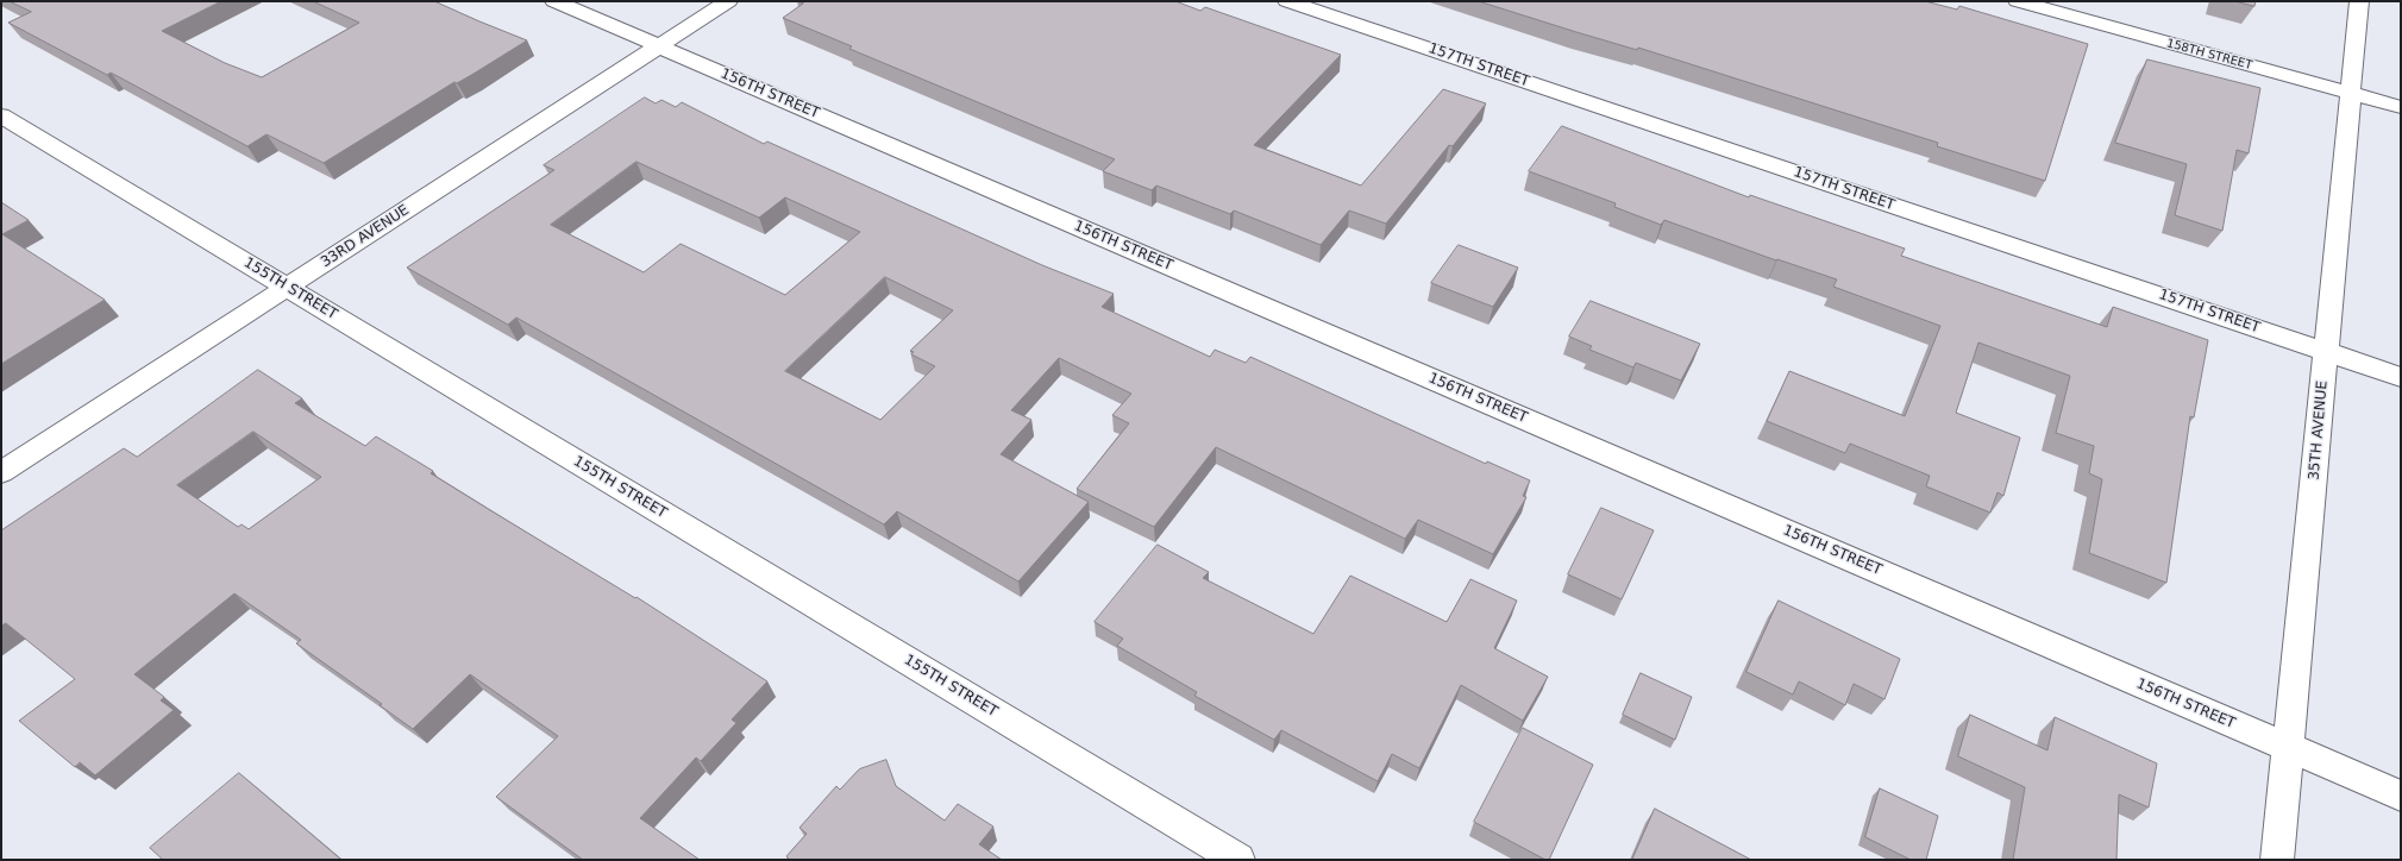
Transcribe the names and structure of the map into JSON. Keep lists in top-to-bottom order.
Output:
{
  "streets": {
    "street": [
      "158TH STREET",
      "157TH STREET",
      "156TH STREET",
      "33RD AVENUE",
      "155TH STREET",
      "35TH AVENUE"
    ]
  },
  "crossings": [
    ["158TH STREET", "35TH AVENUE"],
    ["157TH STREET", "35TH AVENUE"],
    ["156TH STREET", "33RD AVENUE"],
    ["156TH STREET", "35TH AVENUE"],
    ["33RD AVENUE", "155TH STREET"]
  ]
}
